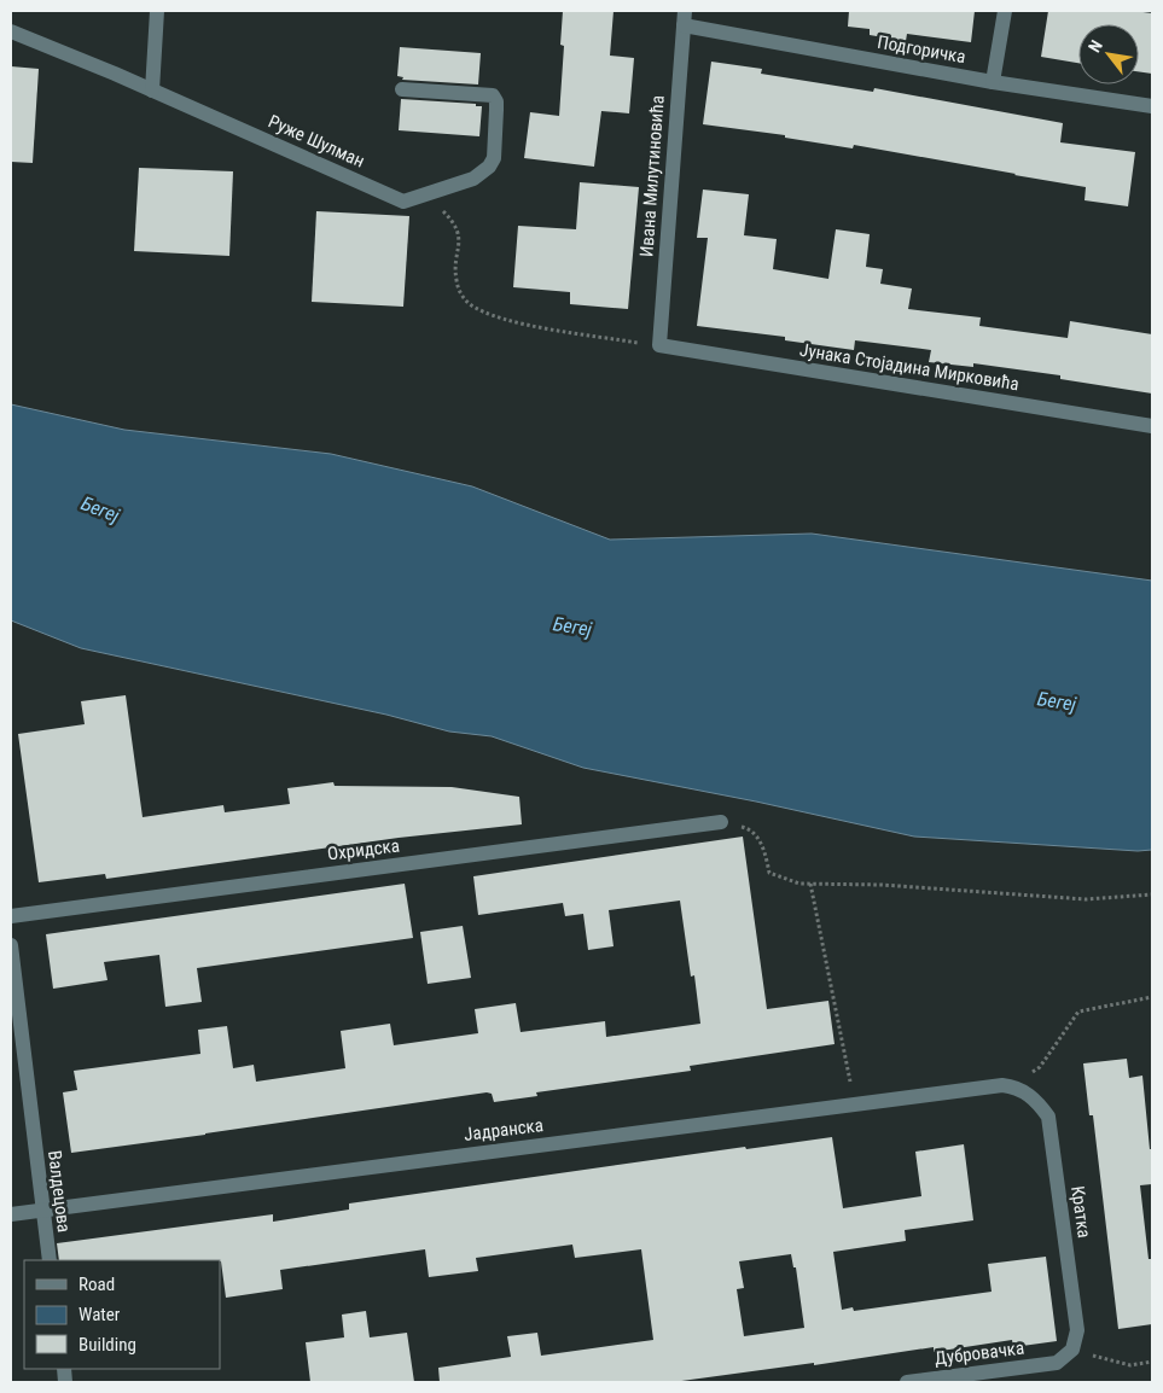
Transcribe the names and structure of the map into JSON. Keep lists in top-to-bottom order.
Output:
{
  "streets": {
    "street": [
      "Подгоричка",
      "Руже Шулман",
      "Ивана Милутиновића",
      "Јунака Стојадина Мирковића",
      "Охридска",
      "Јадранска",
      "Валдецова",
      "Кратка",
      "Дубровачка"
    ]
  },
  "crossings": [
    ["Подгоричка", "Ивана Милутиновића"],
    ["Ивана Милутиновића", "Јунака Стојадина Мирковића"],
    ["Јадранска", "Валдецова"],
    ["Јадранска", "Кратка"],
    ["Кратка", "Дубровачка"]
  ],
  "water": ["Бегеј"],
  "legend": ["Road", "Water", "Building"],
  "north": "top left"
}
